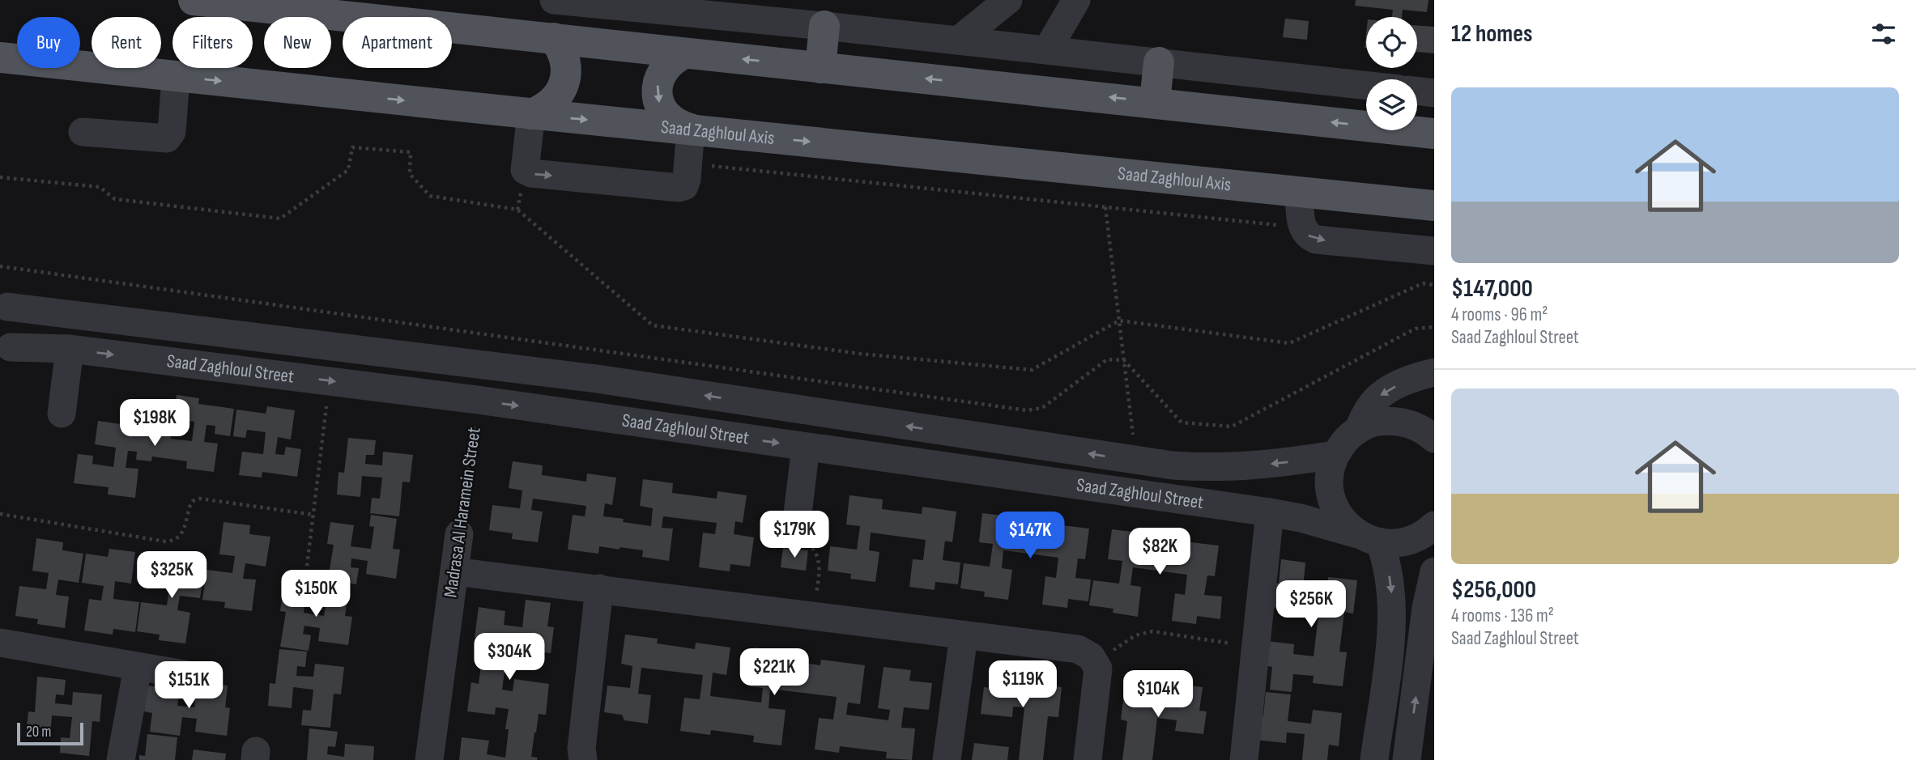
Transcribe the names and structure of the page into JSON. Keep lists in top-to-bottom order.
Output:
{
  "streets": {
    "main road": ["Saad Zaghloul Axis"],
    "street": ["Saad Zaghloul Street", "Madrasa Al Haramein Street"]
  },
  "crossings": [
    ["Saad Zaghloul Street", "Madrasa Al Haramein Street"]
  ],
  "scale_bar": "20 m",
  "page": {
    "heading": "12 homes",
    "chip": [
      "Buy",
      "Rent",
      "Filters",
      "New",
      "Apartment"
    ],
    "list": [
      {
        "name": "$147,000",
        "note": "4 rooms · 96 m² · Saad Zaghloul Street"
      },
      {
        "name": "$256,000",
        "note": "4 rooms · 136 m² · Saad Zaghloul Street"
      }
    ],
    "price": [
      "$198K",
      "$179K",
      "$147K",
      "$82K",
      "$325K",
      "$150K",
      "$256K",
      "$304K",
      "$221K",
      "$119K",
      "$151K",
      "$104K"
    ],
    "scale": "20 m"
  }
}
